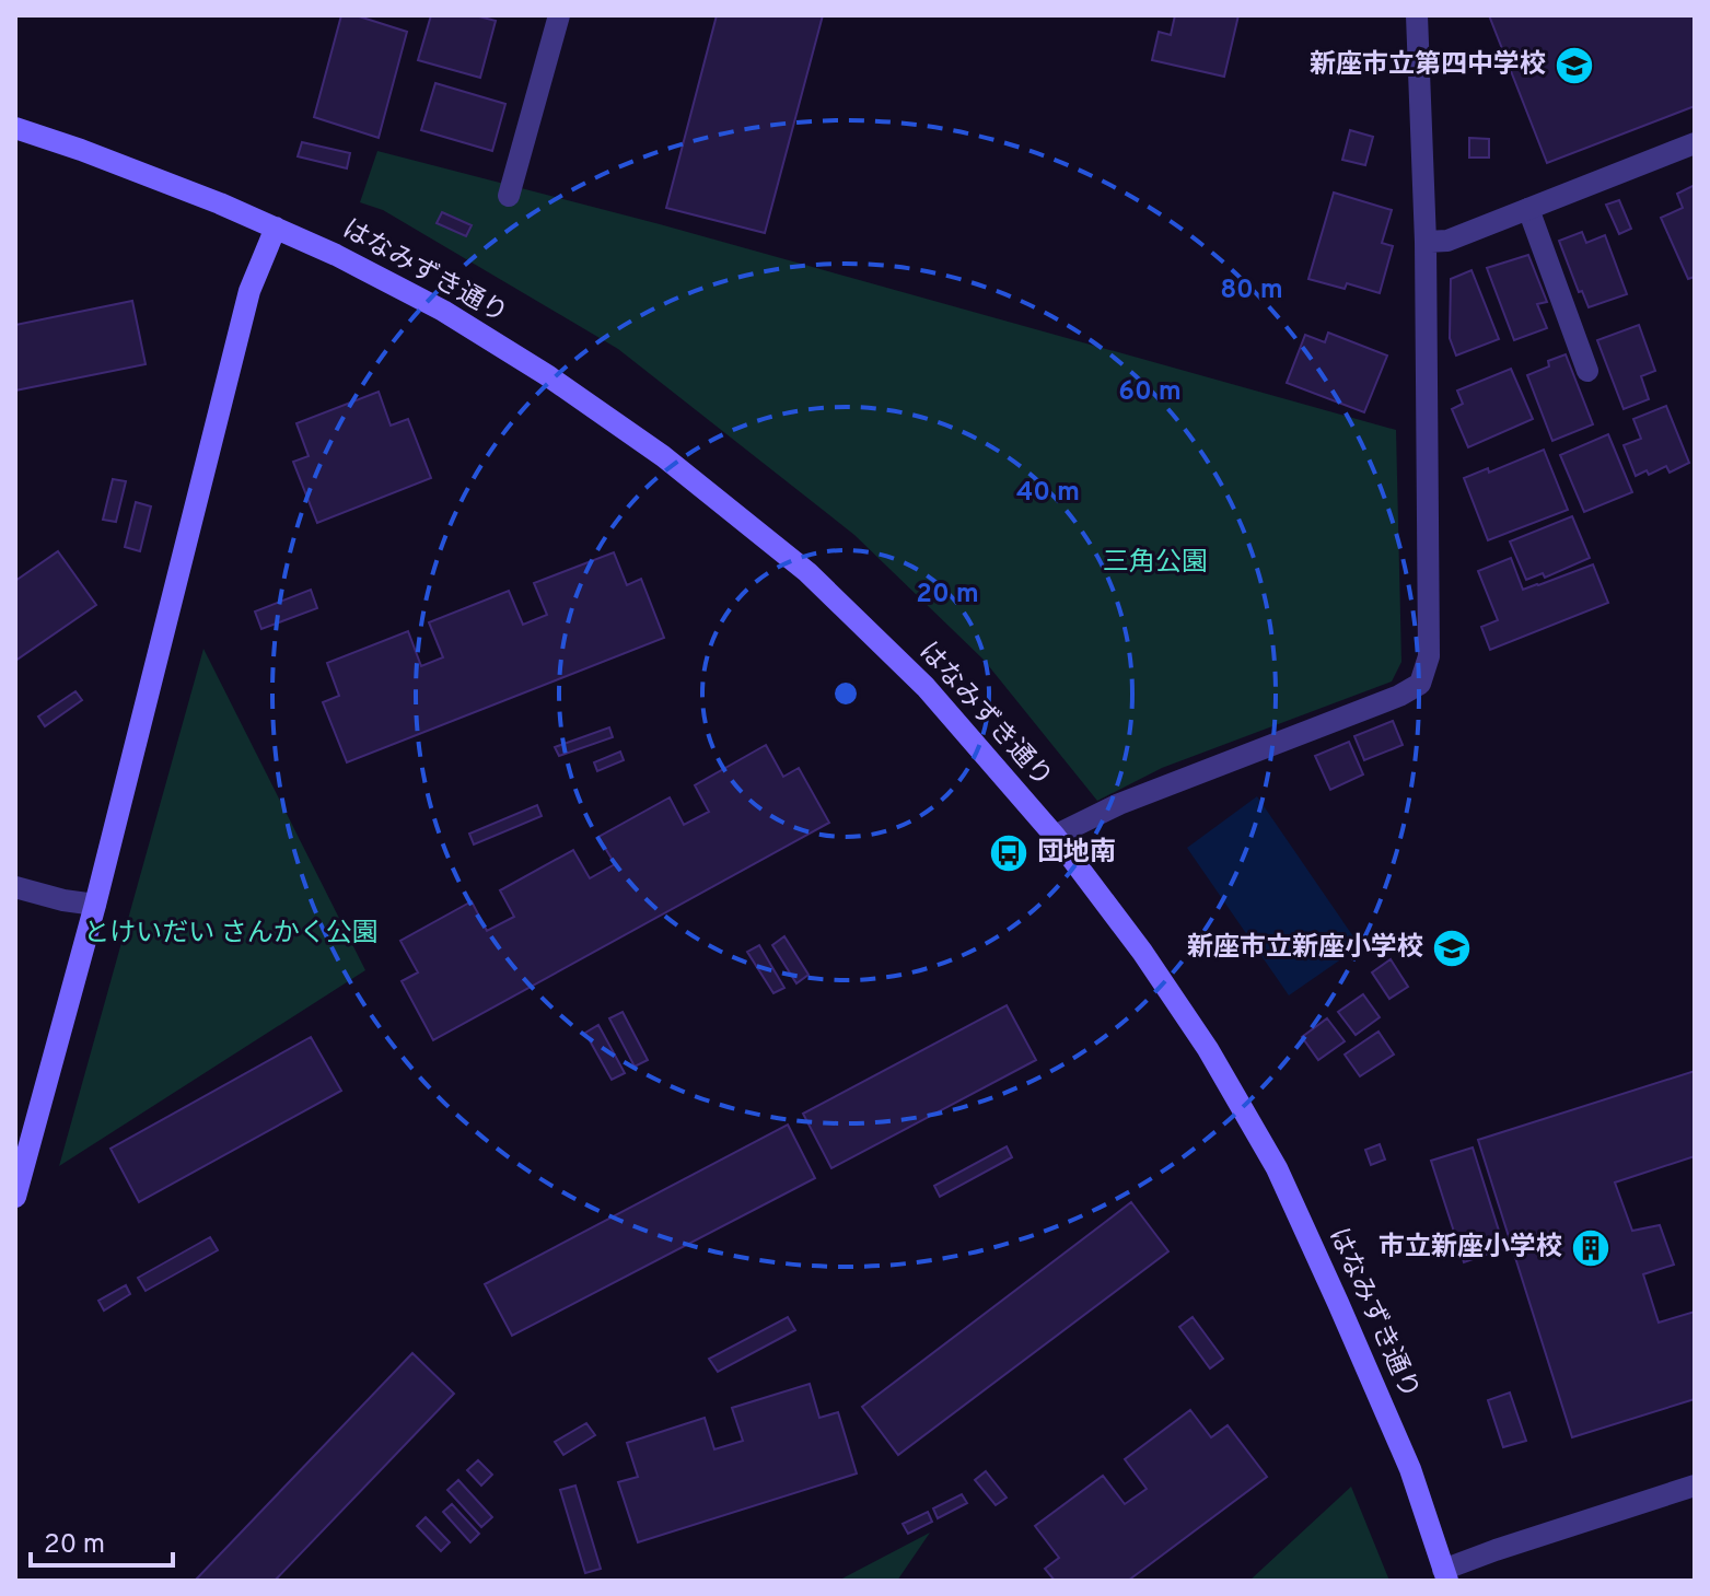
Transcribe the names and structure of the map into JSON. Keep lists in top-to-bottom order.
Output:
{
  "streets": {
    "street": ["はなみずき通り"]
  },
  "parks": ["三角公園", "とけいだい さんかく公園"],
  "places": {
    "school or university": ["新座市立第四中学校", "新座市立新座小学校"],
    "bus stop": ["団地南"],
    "building": ["市立新座小学校"]
  },
  "scale_bar": "20 m",
  "rings": [
    "80 m",
    "60 m",
    "40 m",
    "20 m"
  ]
}
